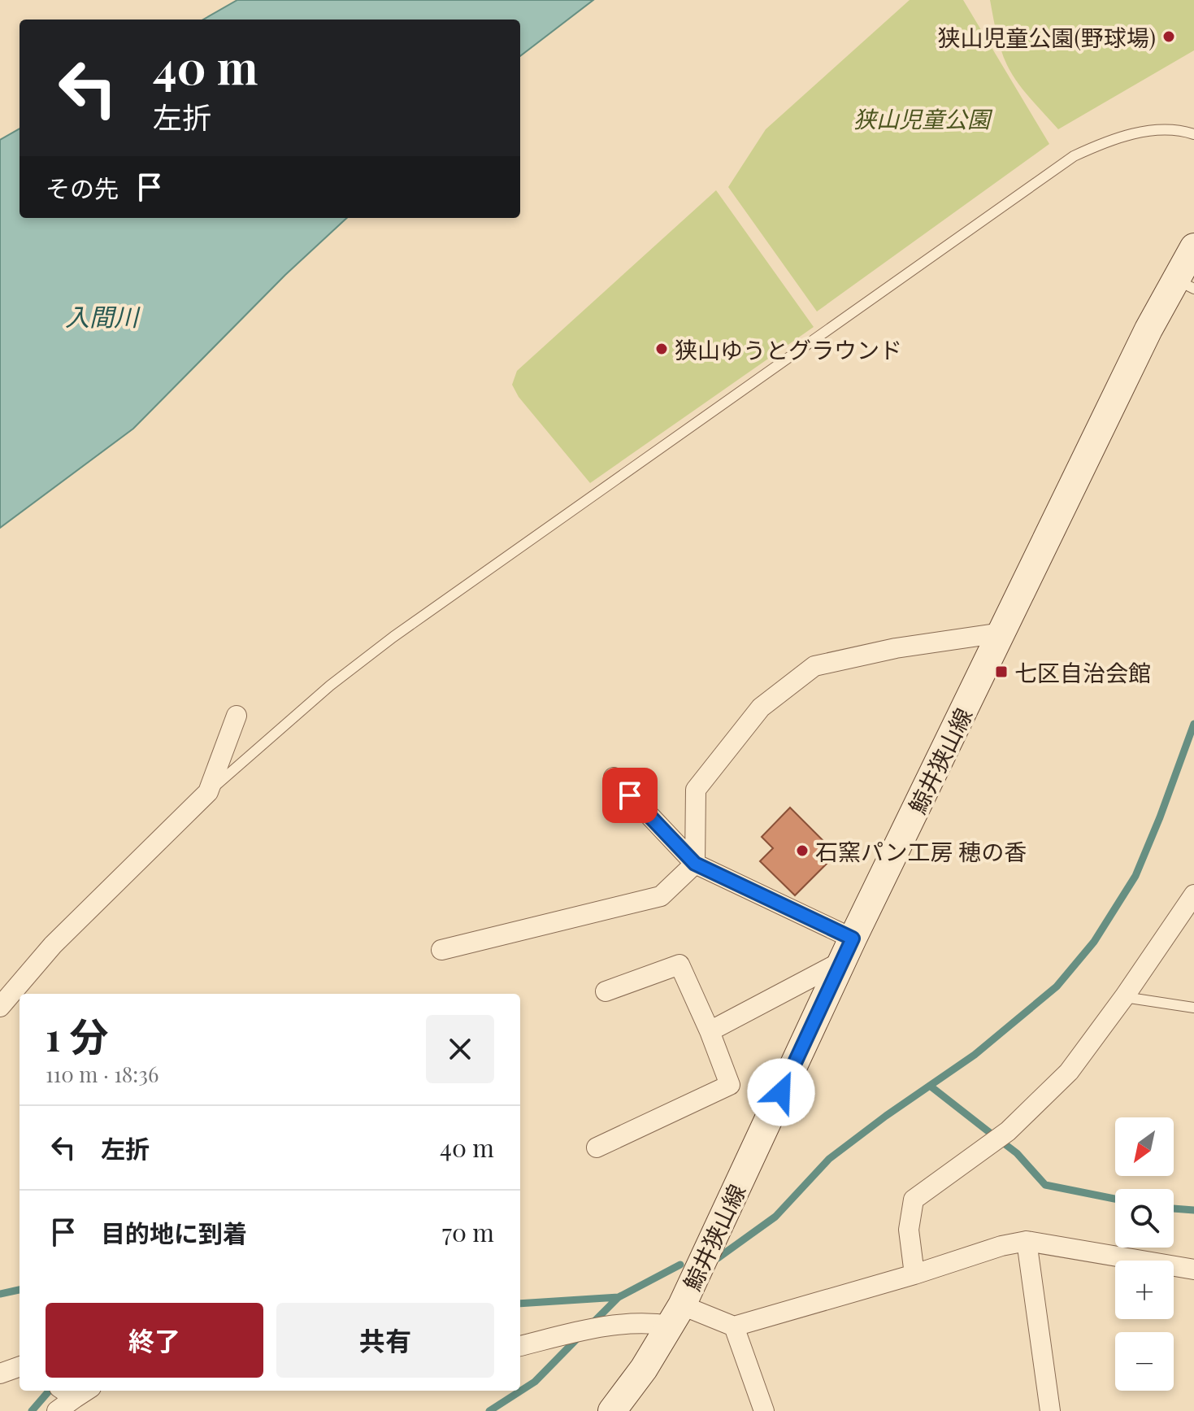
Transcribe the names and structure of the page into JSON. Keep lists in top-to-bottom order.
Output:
{
  "streets": {
    "main road": ["鯨井狭山線"]
  },
  "water": ["入間川"],
  "parks": ["狭山児童公園"],
  "places": {
    "other": ["狭山児童公園(野球場)", "狭山ゆうとグラウンド", "石窯パン工房 穂の香"],
    "transit": ["七区自治会館"]
  },
  "north": "bottom left",
  "page": {
    "turn": ["40 m", "左折"],
    "then": "その先",
    "heading": ["1 分", "110 m · 18:36"],
    "list": [
      {
        "name": "左折",
        "value": "40 m"
      },
      {
        "name": "目的地に到着",
        "value": "70 m"
      }
    ],
    "map_buttons": ["+", "−"],
    "buttons": ["終了", "共有"]
  }
}
